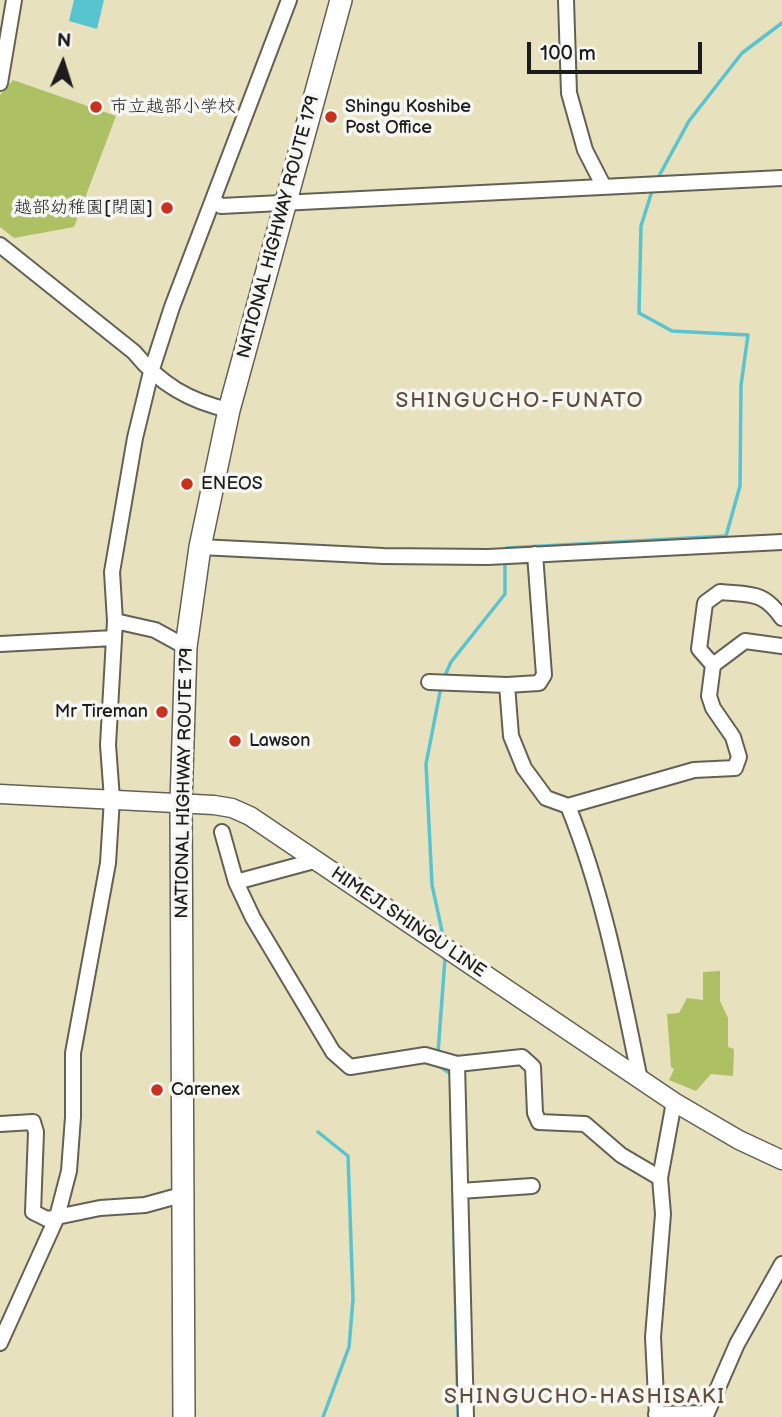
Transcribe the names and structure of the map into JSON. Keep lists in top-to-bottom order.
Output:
{
  "streets": {
    "highway": ["NATIONAL HIGHWAY ROUTE 179"],
    "main road": ["HIMEJI SHINGU LINE"]
  },
  "crossings": [
    ["NATIONAL HIGHWAY ROUTE 179", "HIMEJI SHINGU LINE"]
  ],
  "districts": ["SHINGUCHO-FUNATO", "SHINGUCHO-HASHISAKI"],
  "places": [
    "市立越部小学校",
    "Shingu Koshibe Post Office",
    "越部幼稚園[閉園]",
    "ENEOS",
    "Mr Tireman",
    "Lawson",
    "Carenex"
  ],
  "scale_bar": "100 m",
  "north": "top"
}
